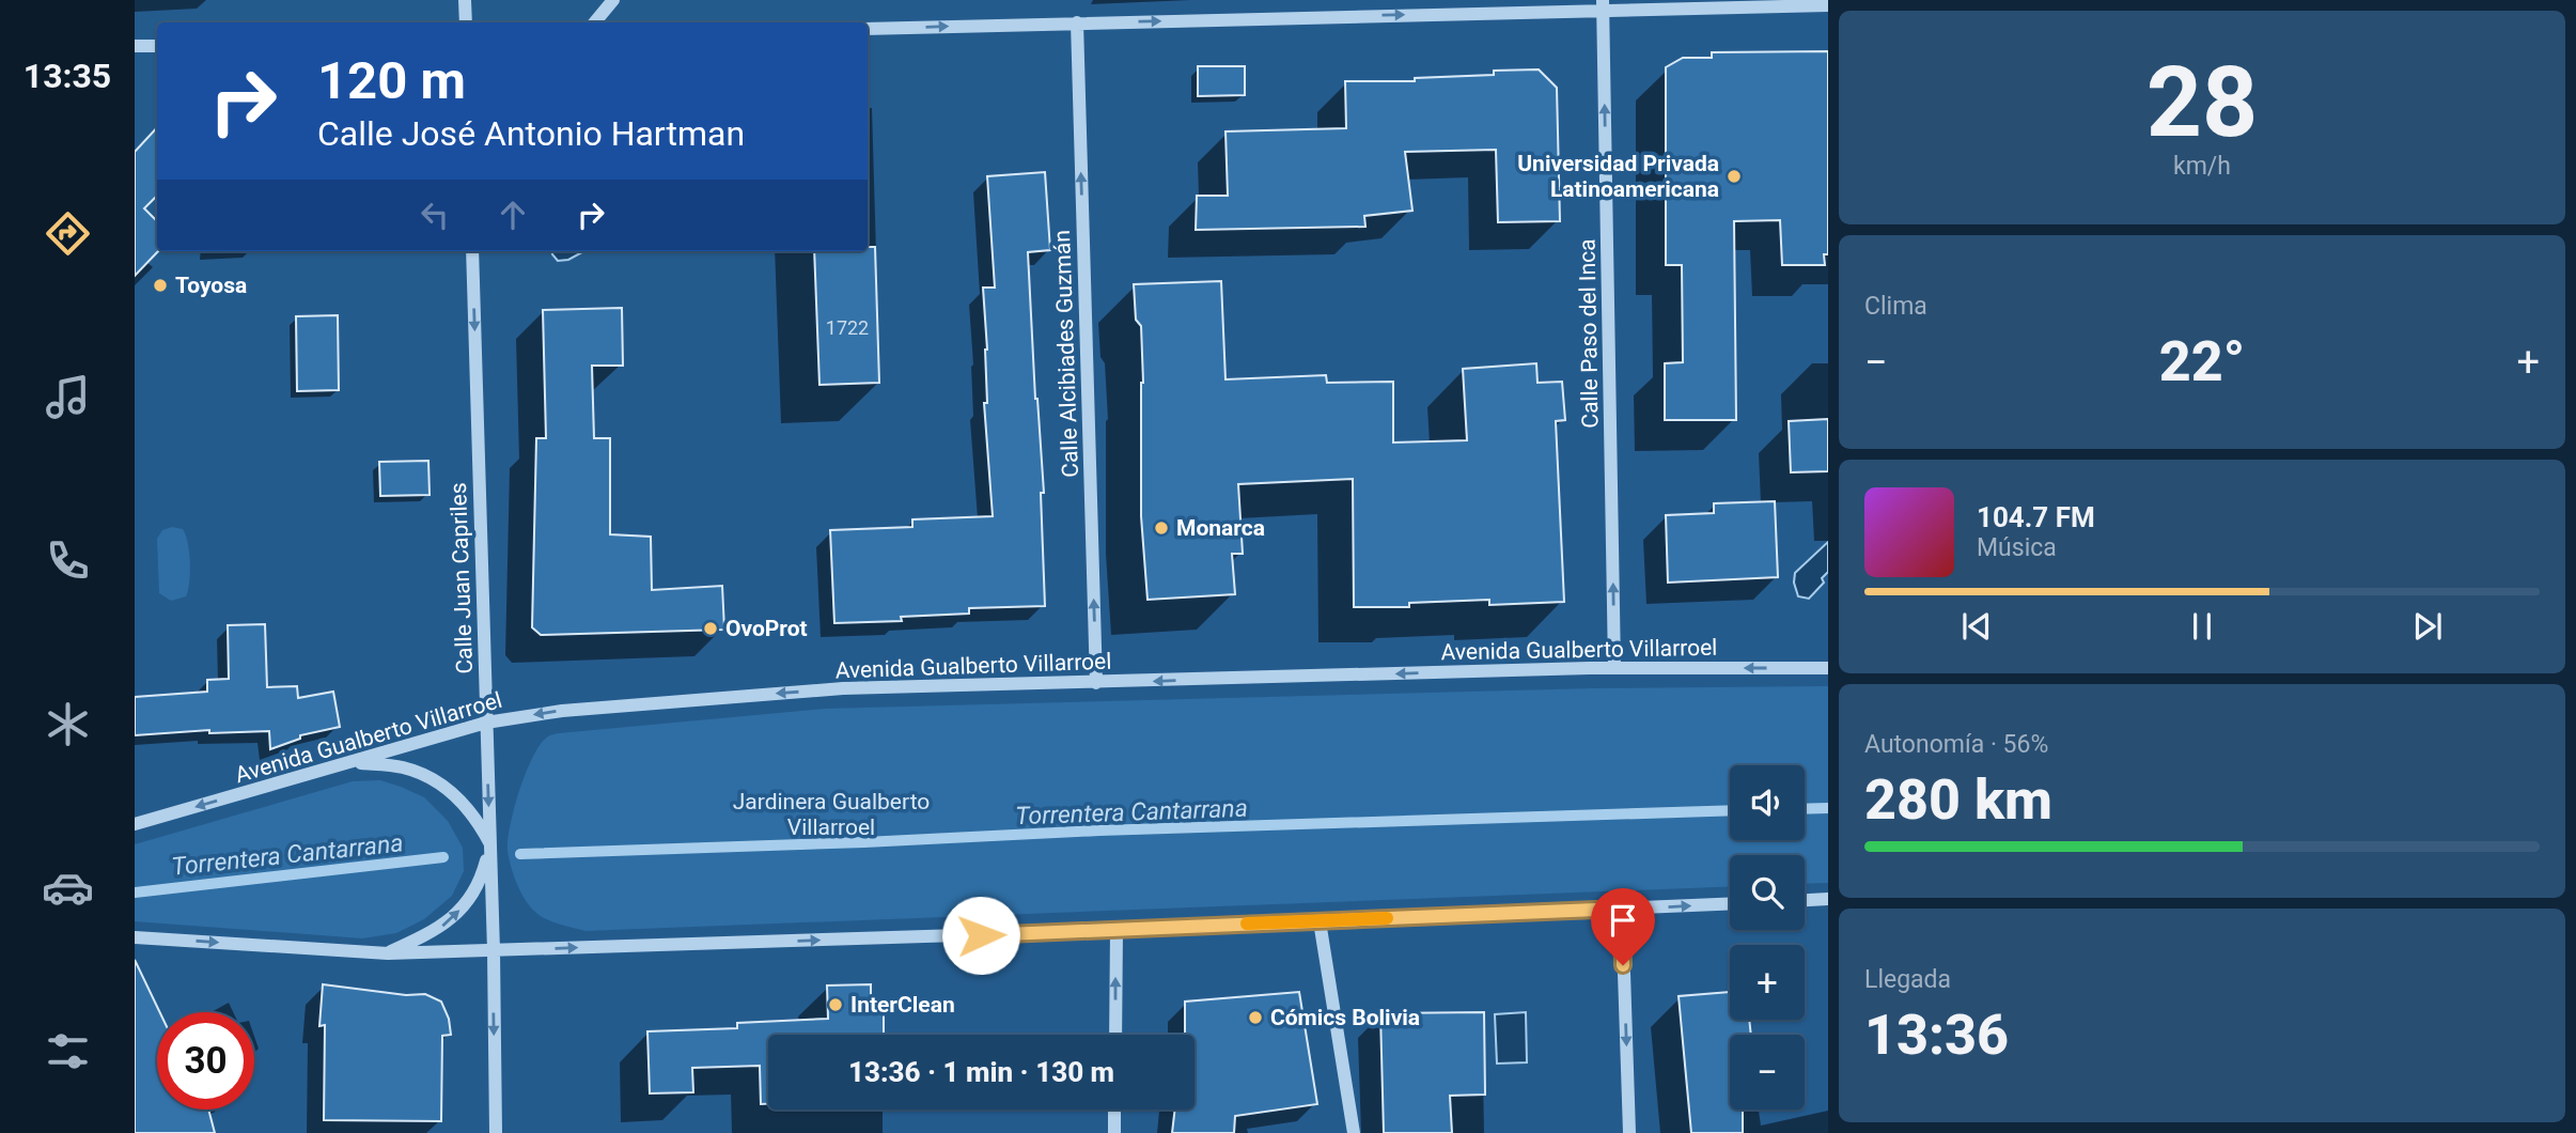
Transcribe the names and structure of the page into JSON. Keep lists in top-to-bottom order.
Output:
{
  "streets": {
    "street": [
      "Calle Paso del Inca",
      "Calle Alcibiades Guzmán",
      "Calle Juan Capriles",
      "Avenida Gualberto Villarroel"
    ]
  },
  "crossings": [
    ["Calle Paso del Inca", "Avenida Gualberto Villarroel"],
    ["Calle Alcibiades Guzmán", "Avenida Gualberto Villarroel"],
    ["Calle Juan Capriles", "Avenida Gualberto Villarroel"]
  ],
  "one_way": [
    "Calle Paso del Inca",
    "Calle Alcibiades Guzmán",
    "Calle Juan Capriles",
    "Avenida Gualberto Villarroel"
  ],
  "water": ["Torrentera Cantarrana"],
  "parks": ["Jardinera Gualberto Villarroel"],
  "places": [
    "Universidad Privada Latinoamericana",
    "Toyosa",
    "Monarca",
    "OvoProt",
    "InterClean",
    "Cómics Bolivia"
  ],
  "house_numbers": ["1722"],
  "page": {
    "tabs": "13:35",
    "tile": [
      ["28", "km/h"],
      "Clima",
      ["Autonomía · 56%", "280 km"],
      ["Llegada", "13:36"]
    ],
    "turn": ["120 m", "Calle José Antonio Hartman"],
    "heat": ["−", "22°", "+"],
    "song": ["104.7 FM", "Música"],
    "map_buttons": ["+", "−"],
    "limit": "30",
    "trip": "13:36 · 1 min · 130 m"
  }
}
